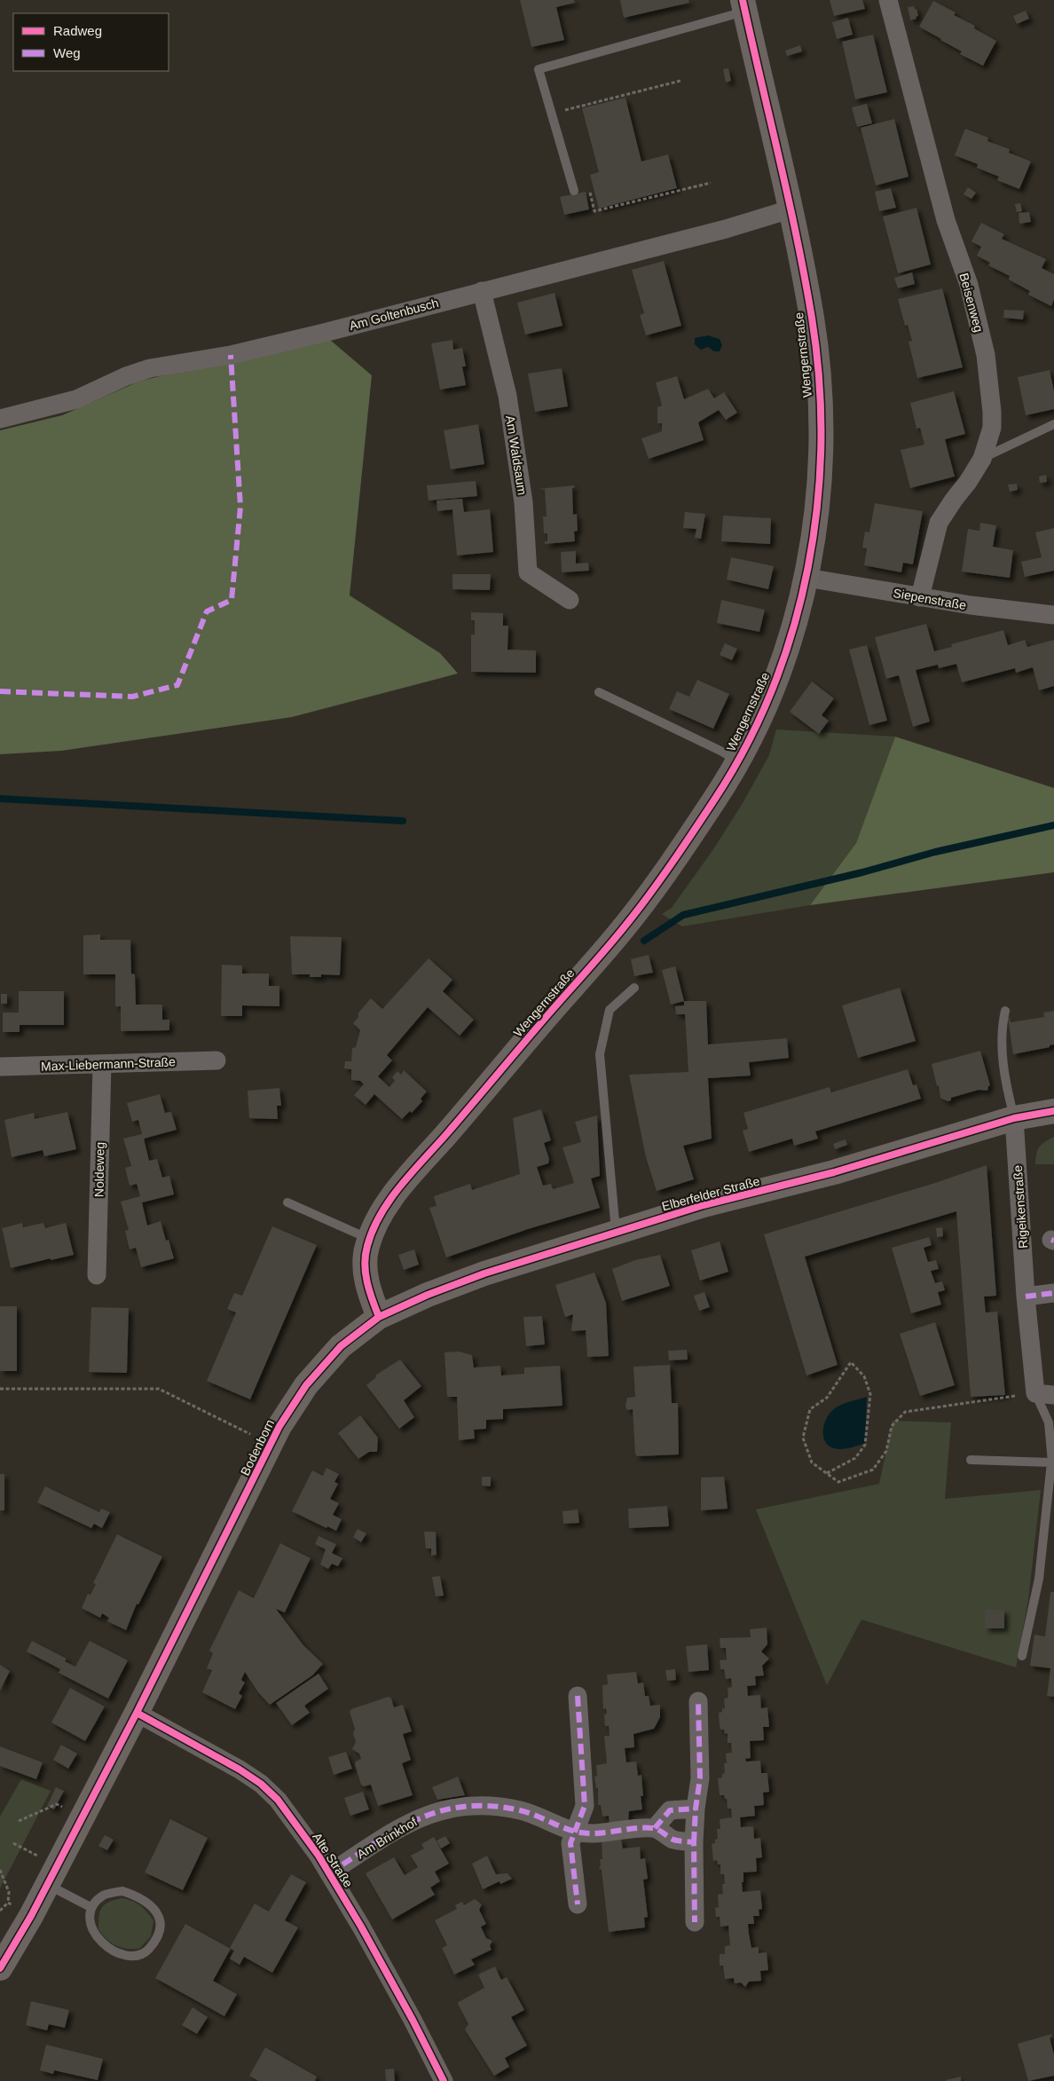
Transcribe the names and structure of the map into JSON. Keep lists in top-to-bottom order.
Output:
{
  "streets": {
    "main road": ["Wengernstraße", "Elberfelder Straße", "Bodenborn"],
    "street": [
      "Beisenweg",
      "Am Goltenbusch",
      "Am Waldsaum",
      "Siepenstraße",
      "Max-Liebermann-Straße",
      "Noldeweg",
      "Rigeikenstraße",
      "Am Brinkhof",
      "Alte Straße"
    ]
  },
  "crossings": [
    ["Beisenweg", "Siepenstraße"],
    ["Am Goltenbusch", "Wengernstraße"],
    ["Am Goltenbusch", "Am Waldsaum"],
    ["Wengernstraße", "Siepenstraße"],
    ["Wengernstraße", "Elberfelder Straße"],
    ["Wengernstraße", "Bodenborn"],
    ["Max-Liebermann-Straße", "Noldeweg"],
    ["Elberfelder Straße", "Rigeikenstraße"],
    ["Elberfelder Straße", "Bodenborn"],
    ["Bodenborn", "Alte Straße"],
    ["Am Brinkhof", "Alte Straße"]
  ],
  "legend": ["Radweg", "Weg"]
}
